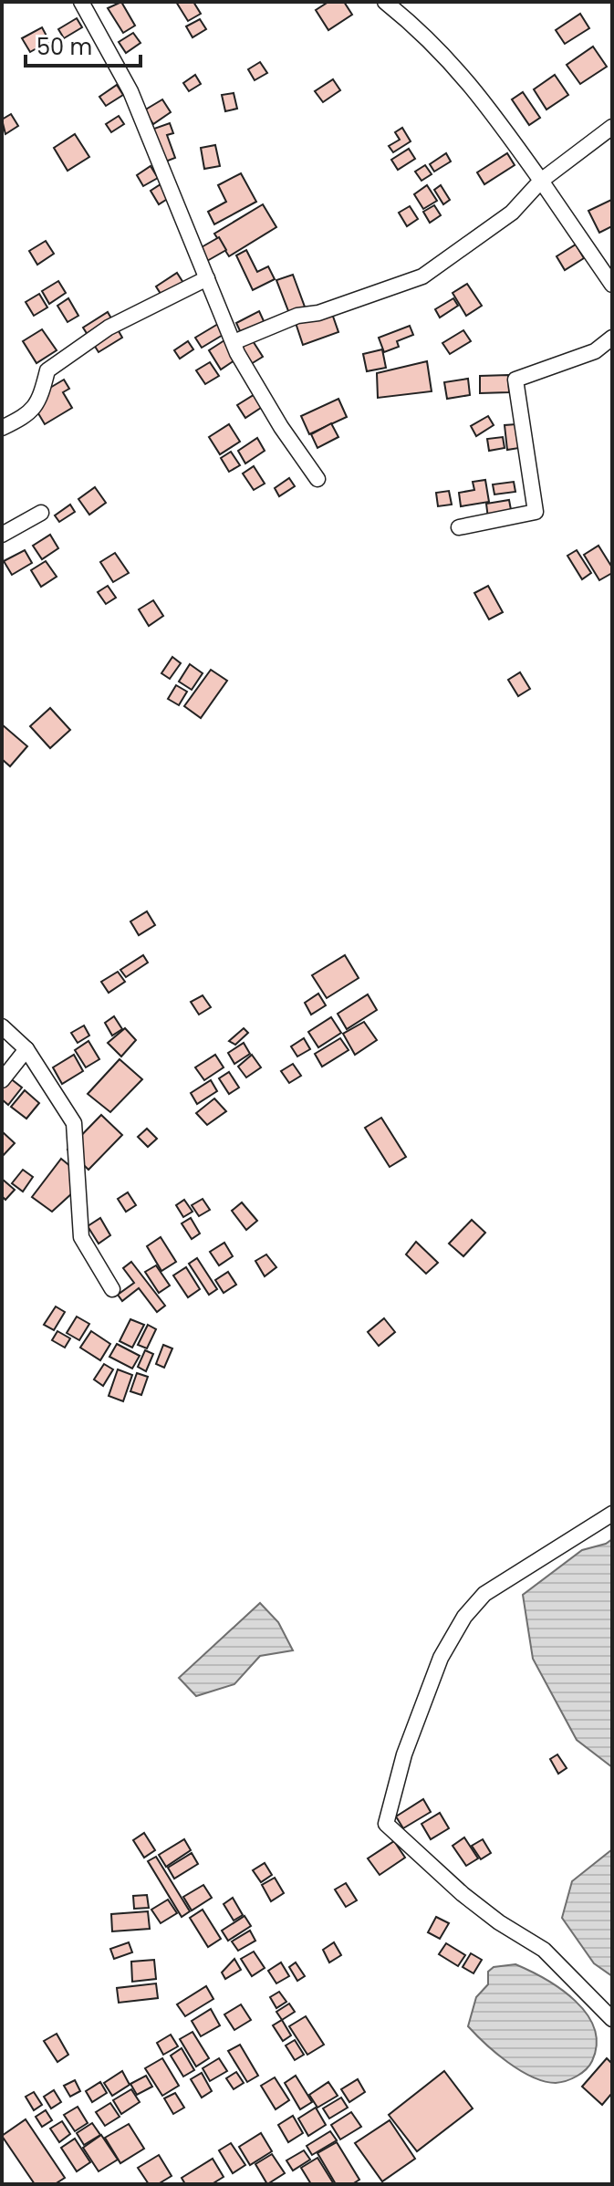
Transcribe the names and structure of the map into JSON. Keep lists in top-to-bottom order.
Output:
{
  "scale_bar": "50 m"
}
